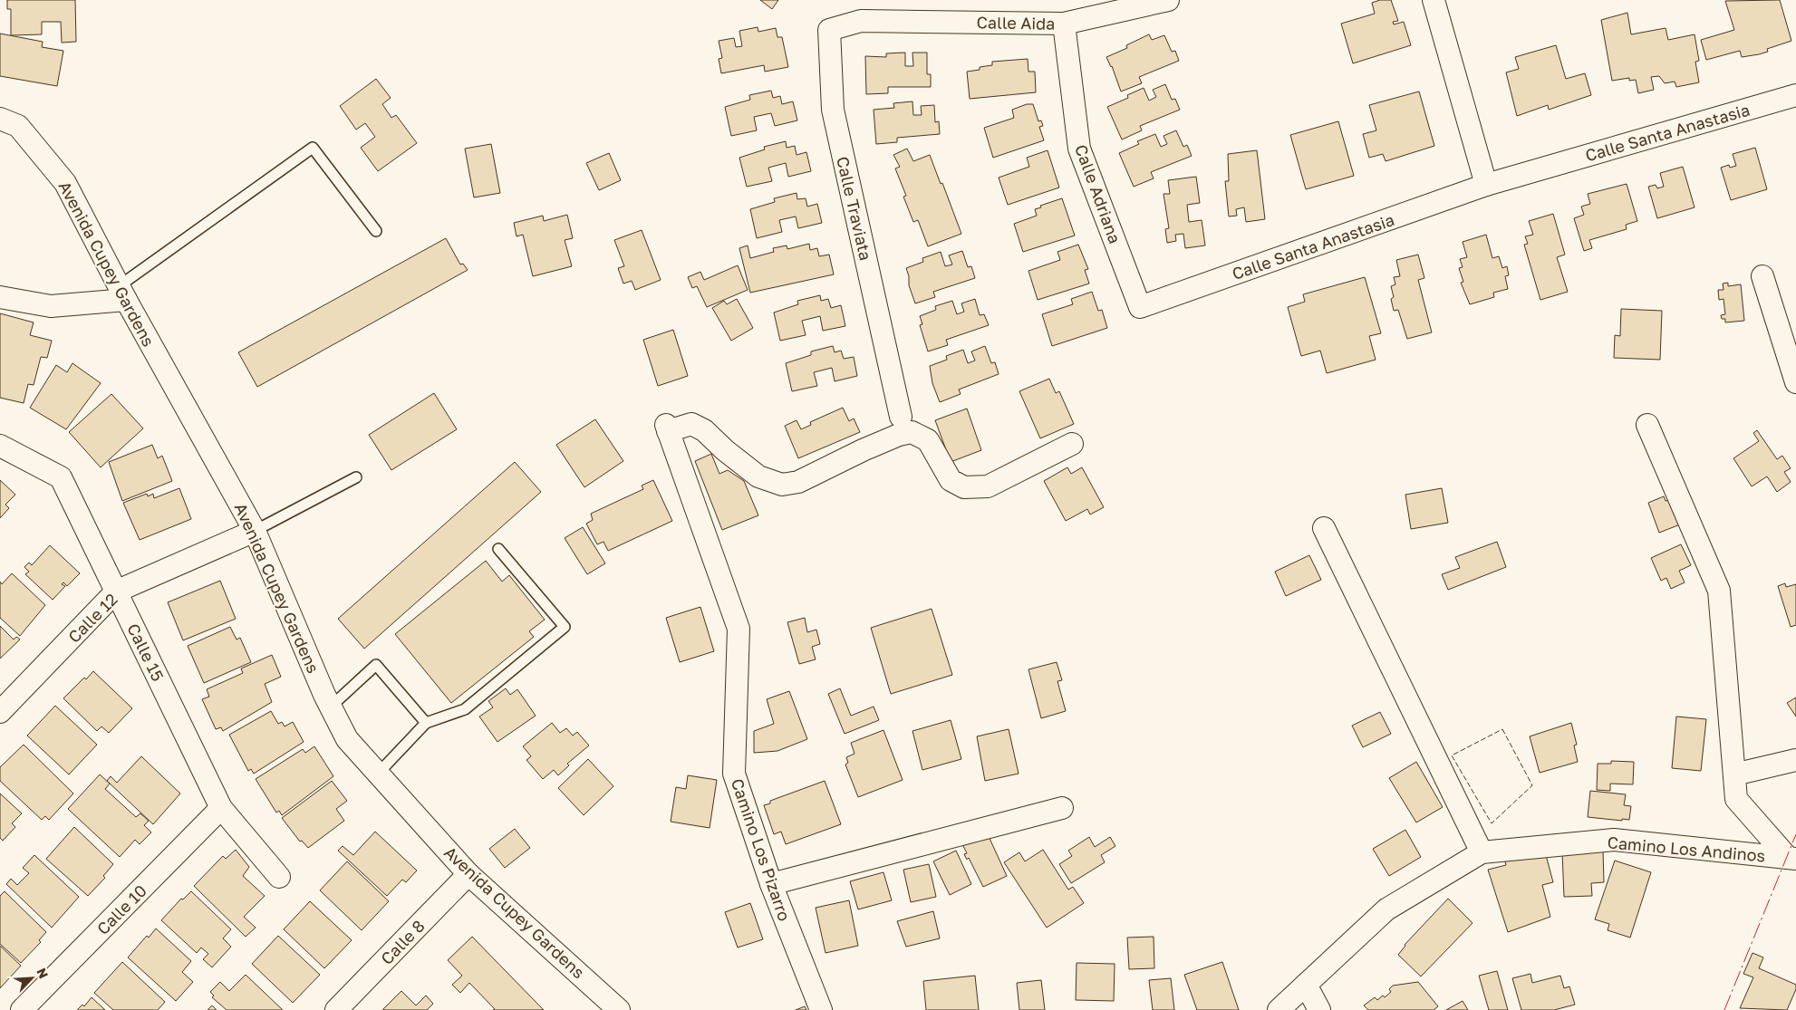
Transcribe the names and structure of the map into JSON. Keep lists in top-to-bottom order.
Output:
{
  "streets": {
    "street": [
      "Calle Aida",
      "Calle Santa Anastasia",
      "Calle Adriana",
      "Calle Traviata",
      "Avenida Cupey Gardens",
      "Calle 12",
      "Calle 15",
      "Camino Los Andinos",
      "Camino Los Pizarro",
      "Calle 10",
      "Calle 8"
    ]
  },
  "crossings": [
    ["Calle Aida", "Calle Adriana"],
    ["Calle Aida", "Calle Traviata"],
    ["Calle Santa Anastasia", "Calle Adriana"],
    ["Avenida Cupey Gardens", "Calle 12"],
    ["Avenida Cupey Gardens", "Calle 8"],
    ["Calle 12", "Calle 15"],
    ["Calle 15", "Calle 10"]
  ],
  "north": "top right"
}
